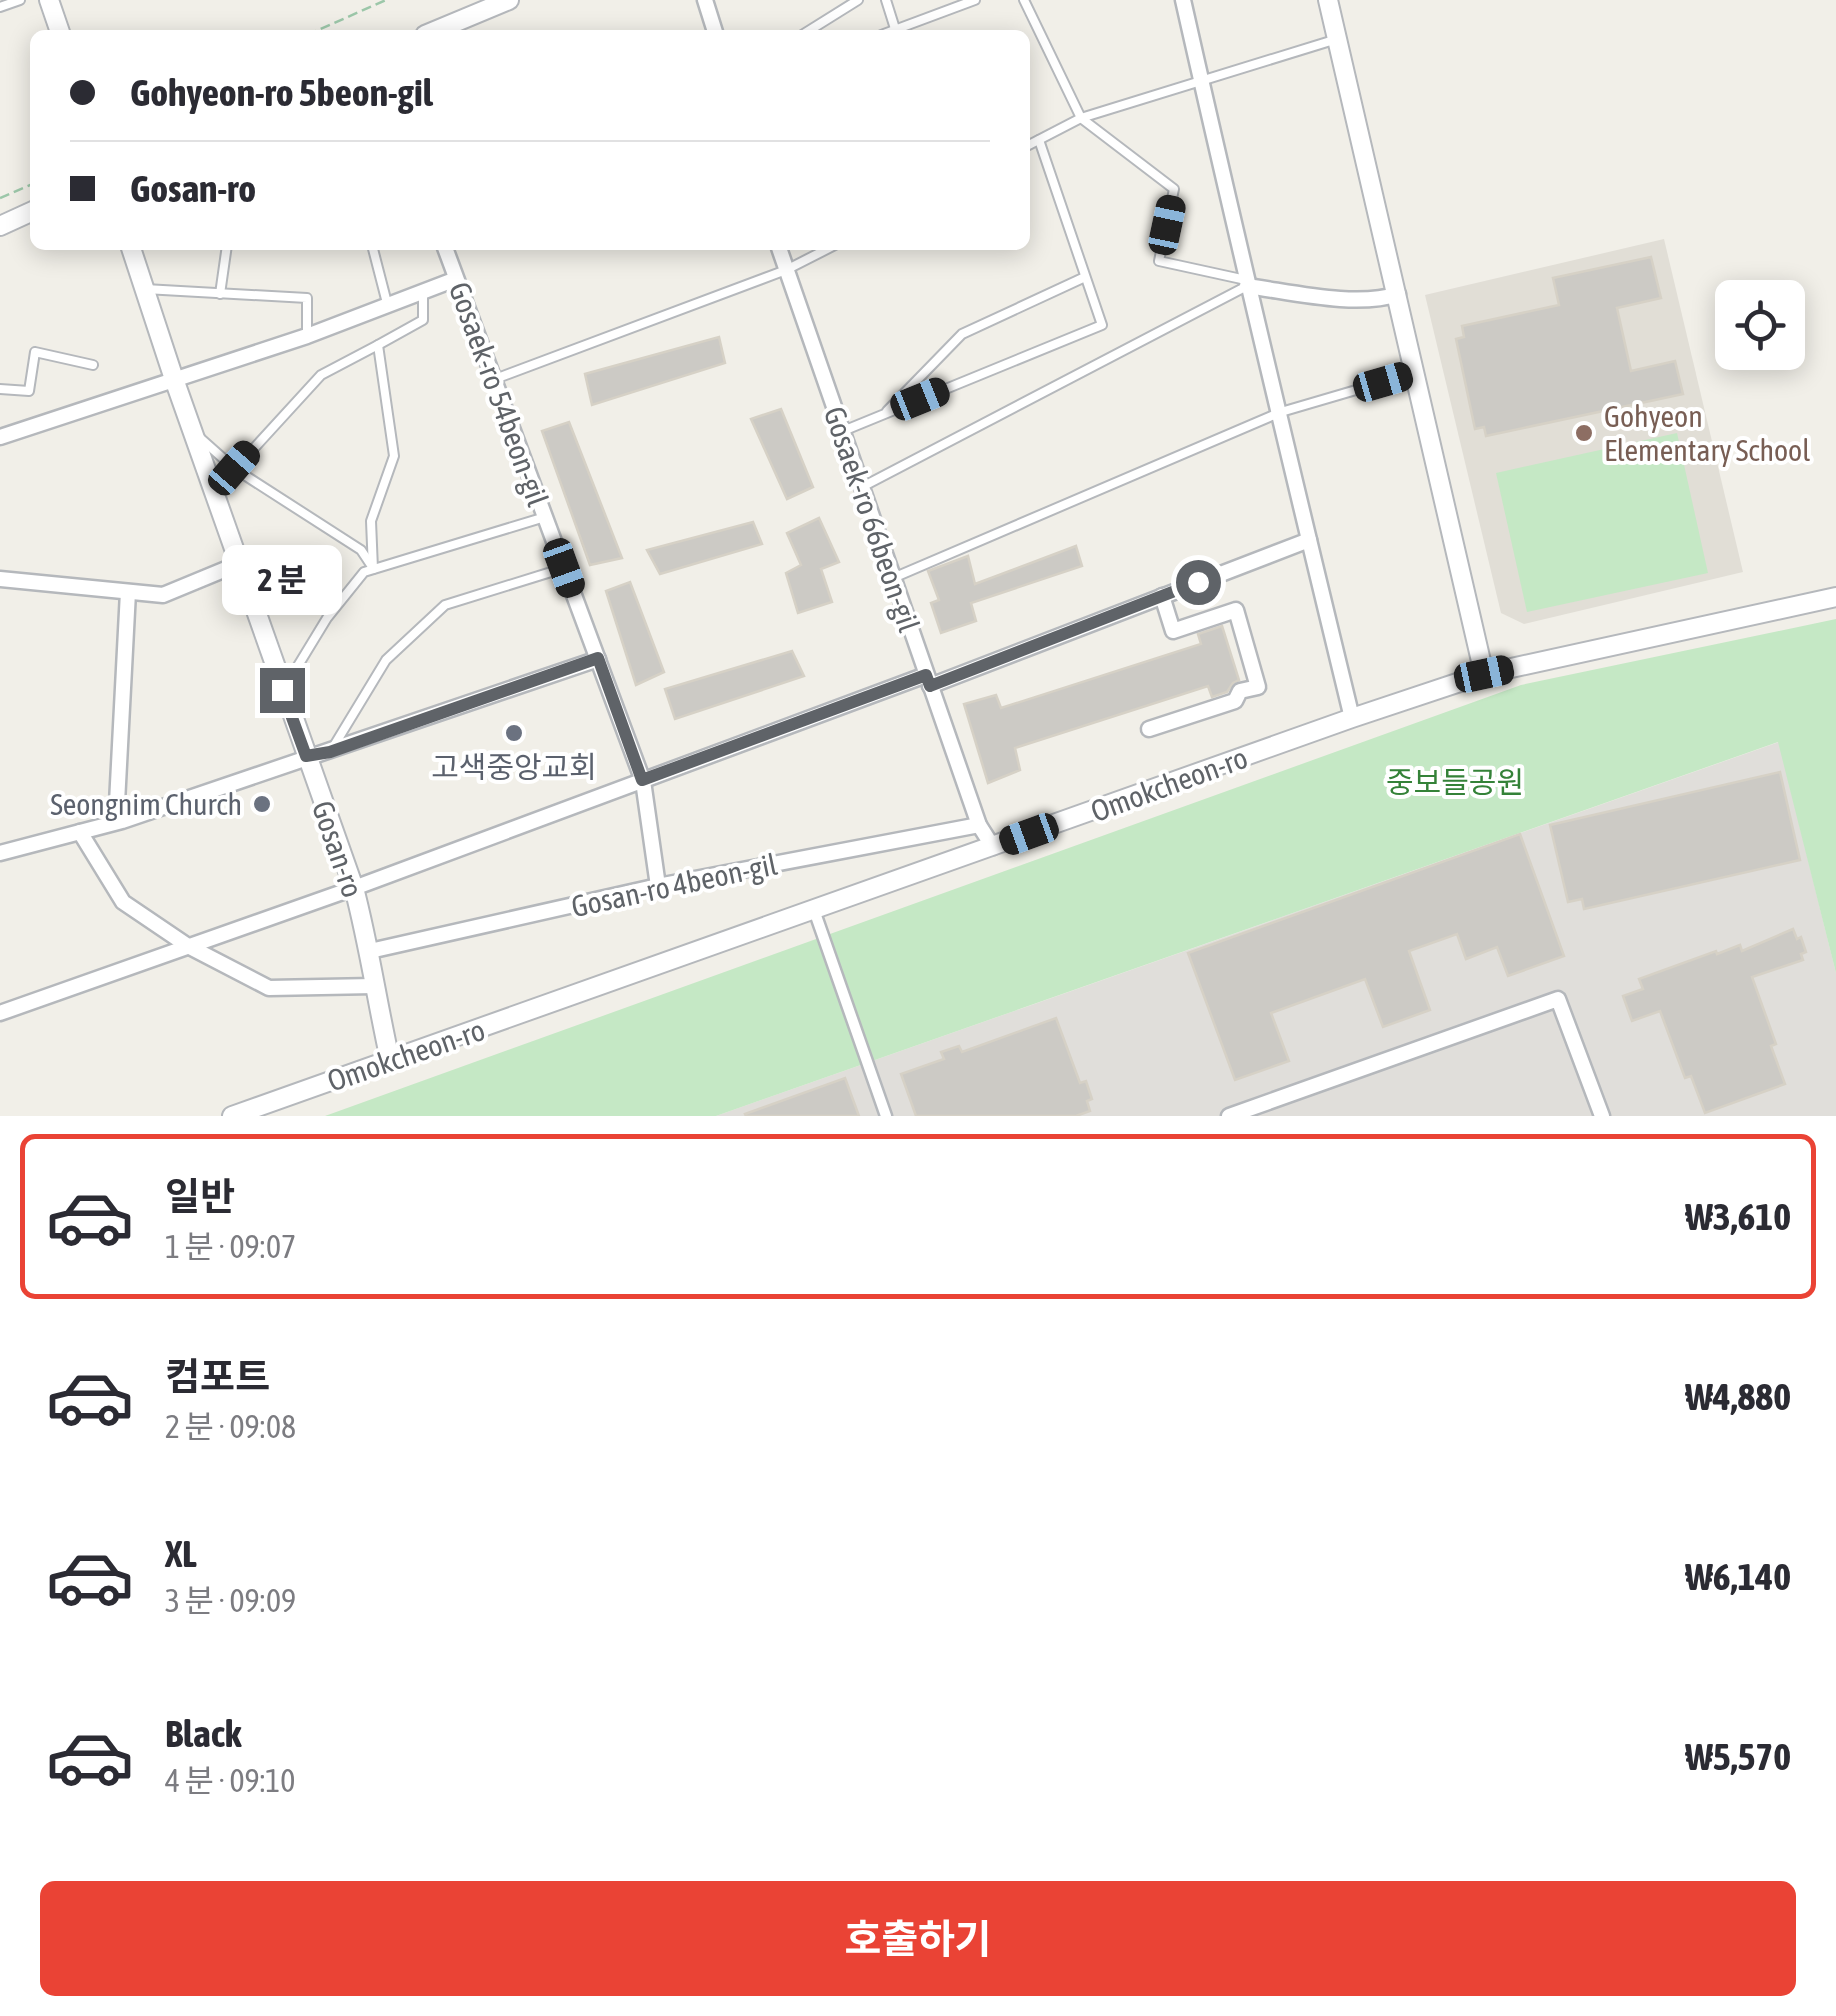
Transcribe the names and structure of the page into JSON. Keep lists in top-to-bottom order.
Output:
{
  "streets": {
    "street": [
      "Gosaek-ro 54beon-gil",
      "Gosaek-ro 66beon-gil",
      "Omokcheon-ro",
      "Gosan-ro",
      "Gosan-ro 4beon-gil"
    ]
  },
  "crossings": [
    ["Gosaek-ro 54beon-gil", "Gosan-ro 4beon-gil"],
    ["Gosaek-ro 66beon-gil", "Omokcheon-ro"],
    ["Gosaek-ro 66beon-gil", "Gosan-ro 4beon-gil"],
    ["Omokcheon-ro", "Gosan-ro"],
    ["Gosan-ro", "Gosan-ro 4beon-gil"]
  ],
  "parks": ["중보들공원"],
  "places": ["Gohyeon Elementary School", "고색중앙교회", "Seongnim Church"],
  "page": {
    "banner": ["Gohyeon-ro 5beon-gil", "Gosan-ro"],
    "bubble": "2 분",
    "list": [
      {
        "name": "일반",
        "note": "1 분 · 09:07",
        "value": "₩3,610"
      },
      {
        "name": "컴포트",
        "note": "2 분 · 09:08",
        "value": "₩4,880"
      },
      {
        "name": "XL",
        "note": "3 분 · 09:09",
        "value": "₩6,140"
      },
      {
        "name": "Black",
        "note": "4 분 · 09:10",
        "value": "₩5,570"
      }
    ],
    "buttons": "호출하기"
  }
}
